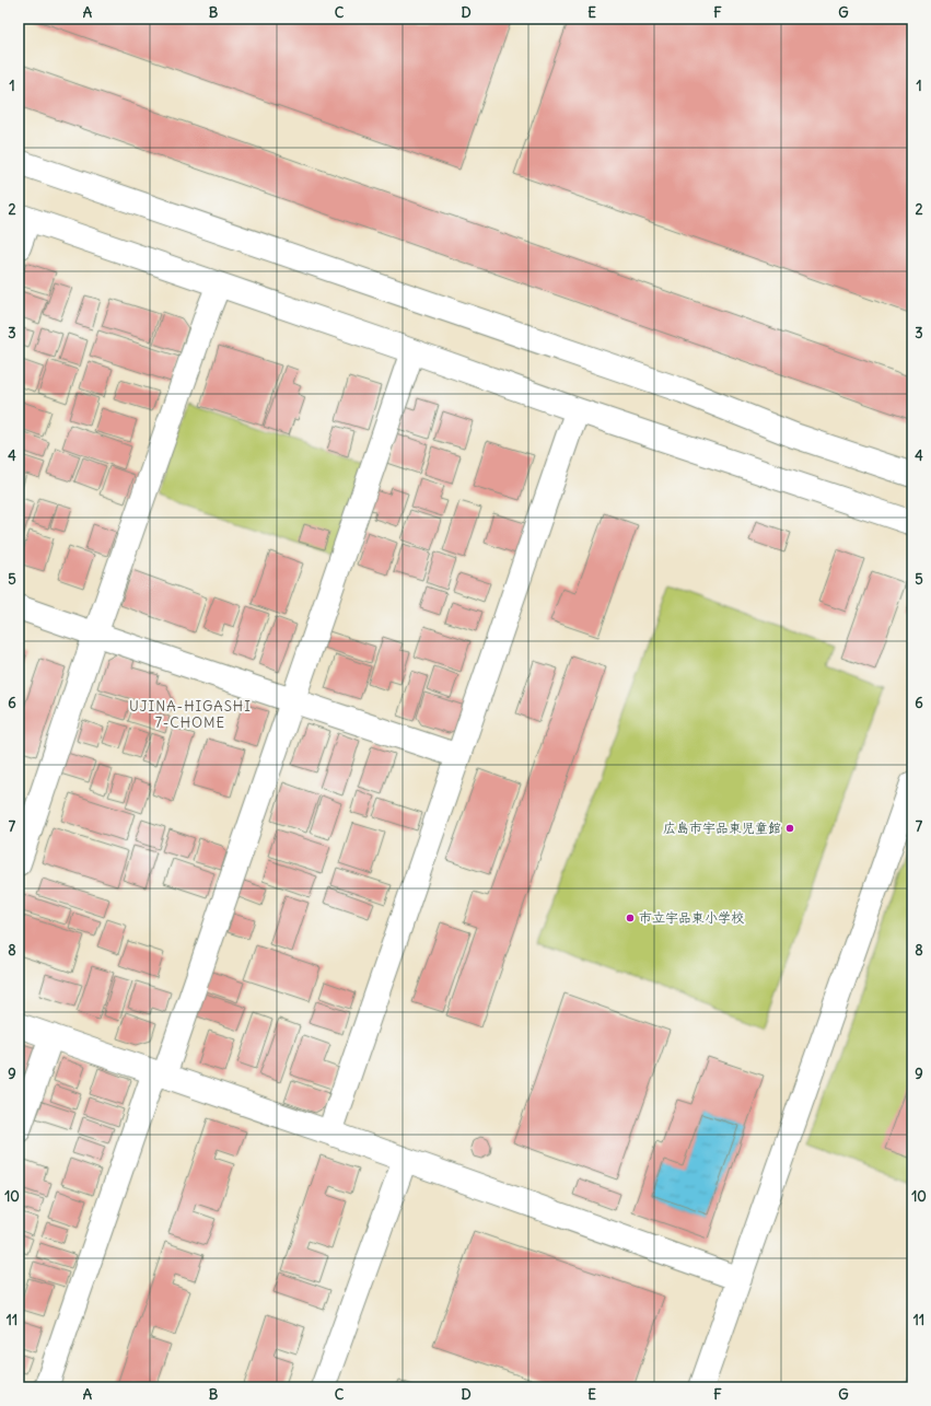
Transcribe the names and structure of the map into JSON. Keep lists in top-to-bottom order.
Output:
{
  "districts": ["UJINA-HIGASHI 7-CHOME"],
  "places": ["広島市宇品東児童館", "市立宇品東小学校"],
  "grid": {
    "columns": [
      "A",
      "B",
      "C",
      "D",
      "E",
      "F",
      "G"
    ],
    "rows": [
      "1",
      "2",
      "3",
      "4",
      "5",
      "6",
      "7",
      "8",
      "9",
      "10",
      "11"
    ]
  }
}
